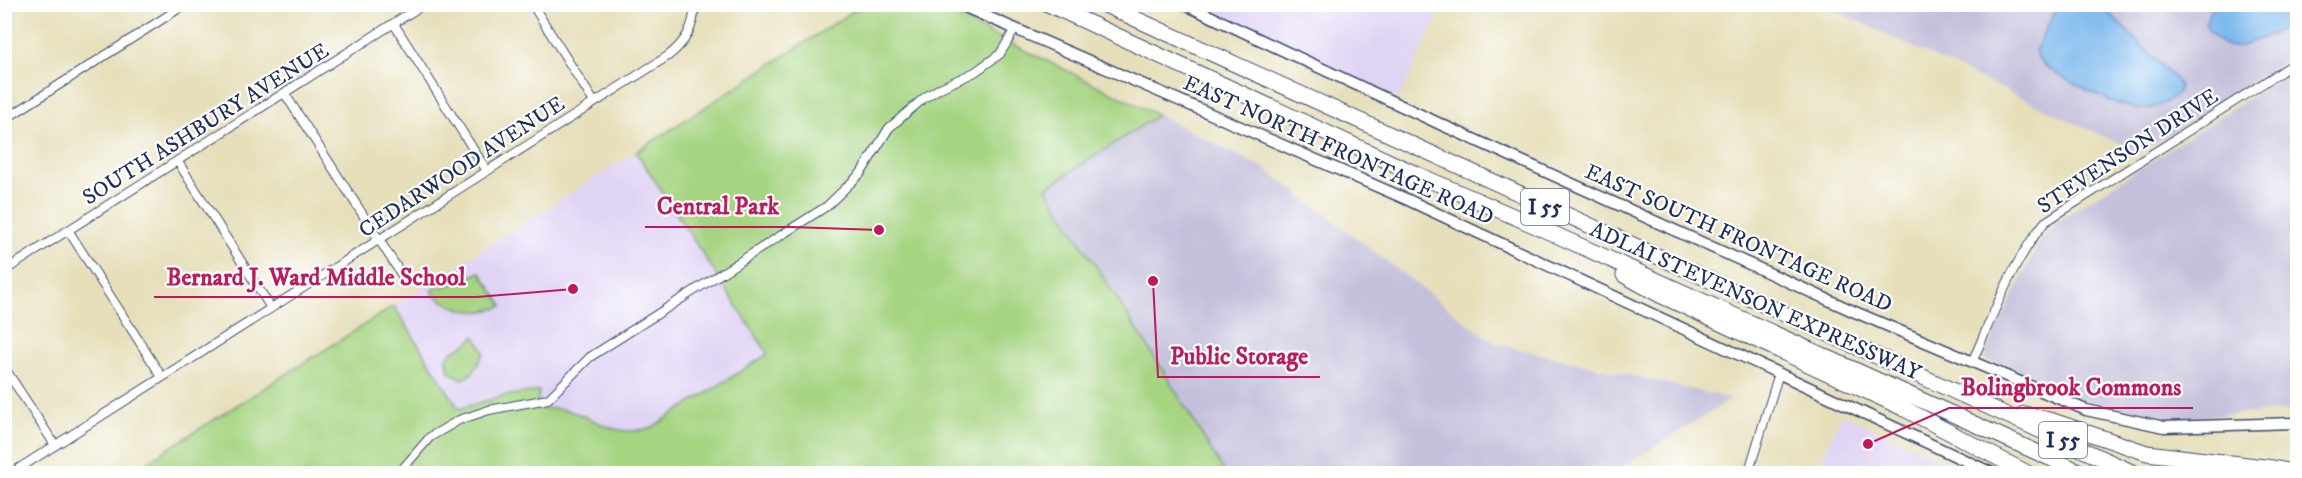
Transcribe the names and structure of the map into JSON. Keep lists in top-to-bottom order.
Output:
{
  "streets": {
    "highway": ["I 55", "ADLAI STEVENSON EXPRESSWAY"],
    "street": [
      "SOUTH ASHBURY AVENUE",
      "EAST NORTH FRONTAGE ROAD",
      "STEVENSON DRIVE",
      "CEDARWOOD AVENUE",
      "EAST SOUTH FRONTAGE ROAD"
    ]
  },
  "crossings": [
    ["STEVENSON DRIVE", "EAST SOUTH FRONTAGE ROAD"]
  ],
  "places": [
    "Central Park",
    "Public Storage",
    "Bernard J. Ward Middle School",
    "Bolingbrook Commons"
  ]
}
